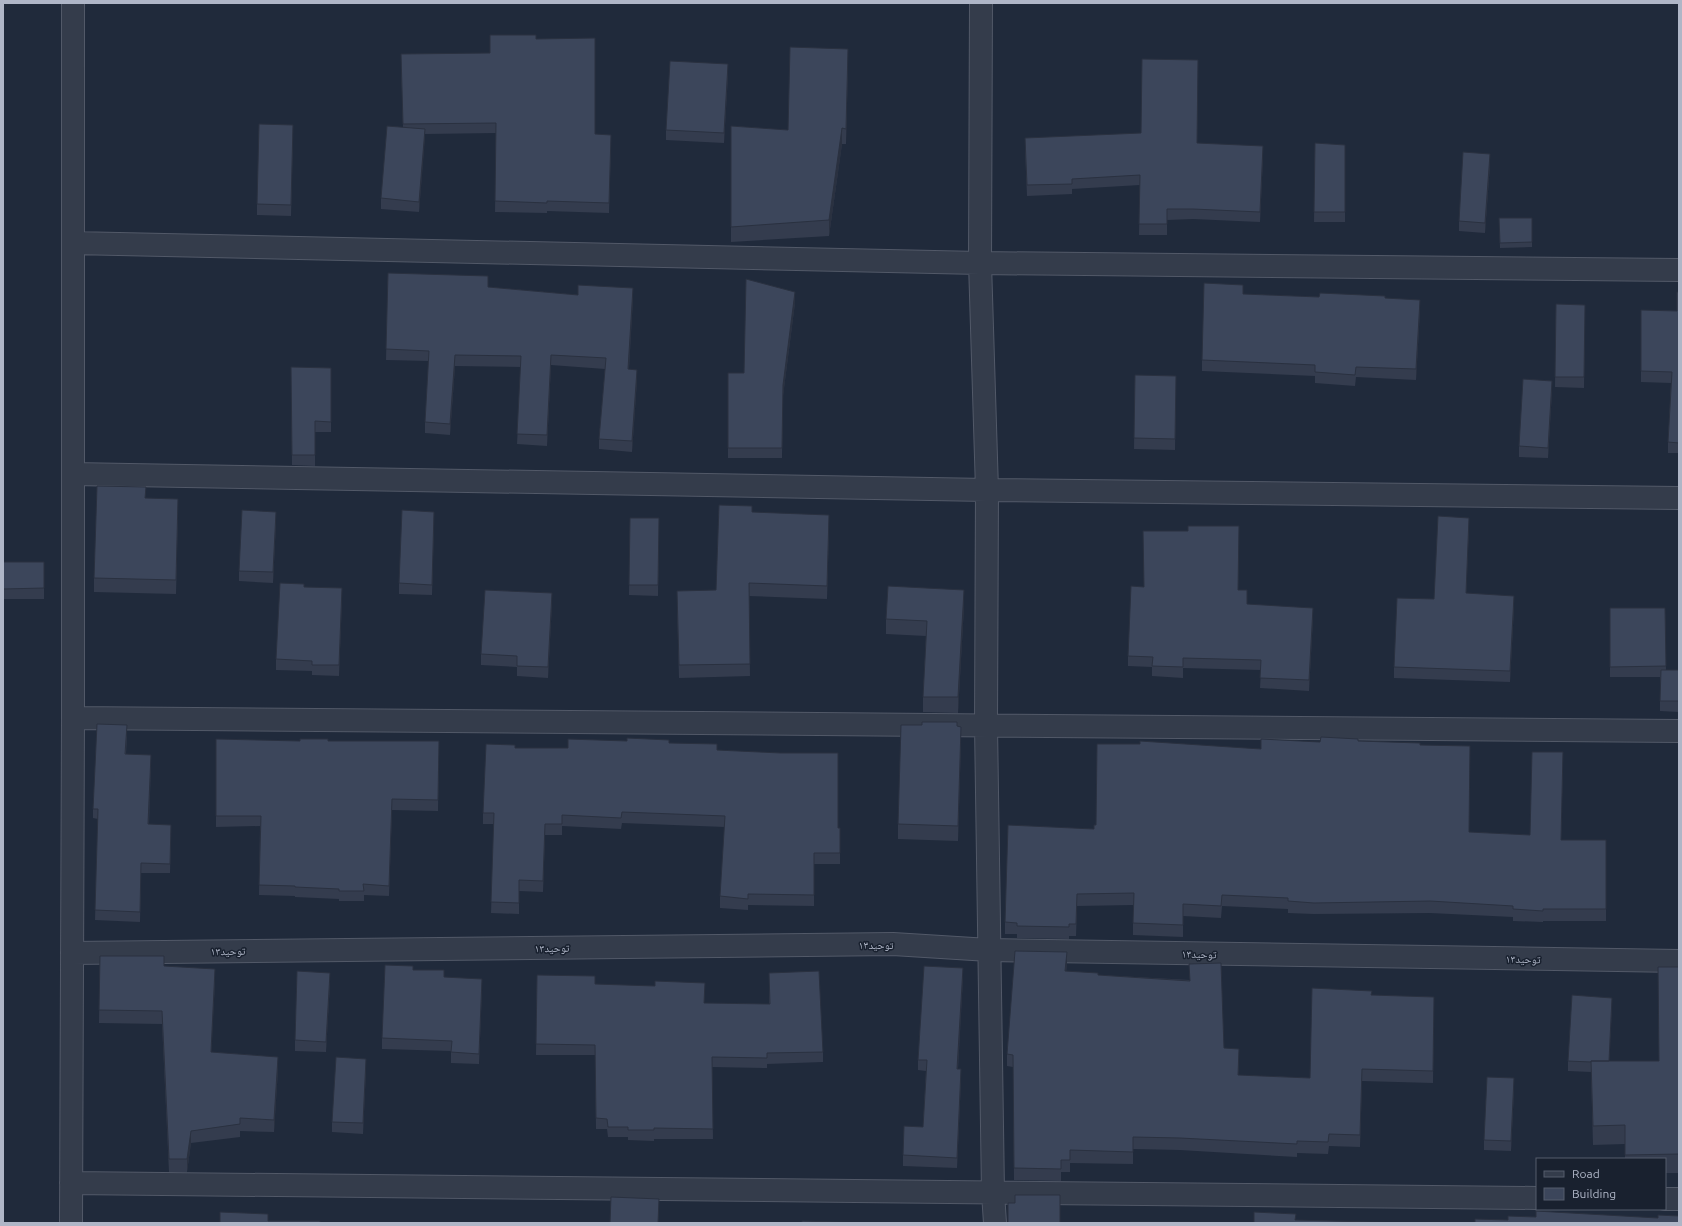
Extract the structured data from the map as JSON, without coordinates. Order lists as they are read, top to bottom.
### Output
{
  "streets": {
    "street": ["توحید۱۳"]
  },
  "legend": ["Road", "Building"]
}
